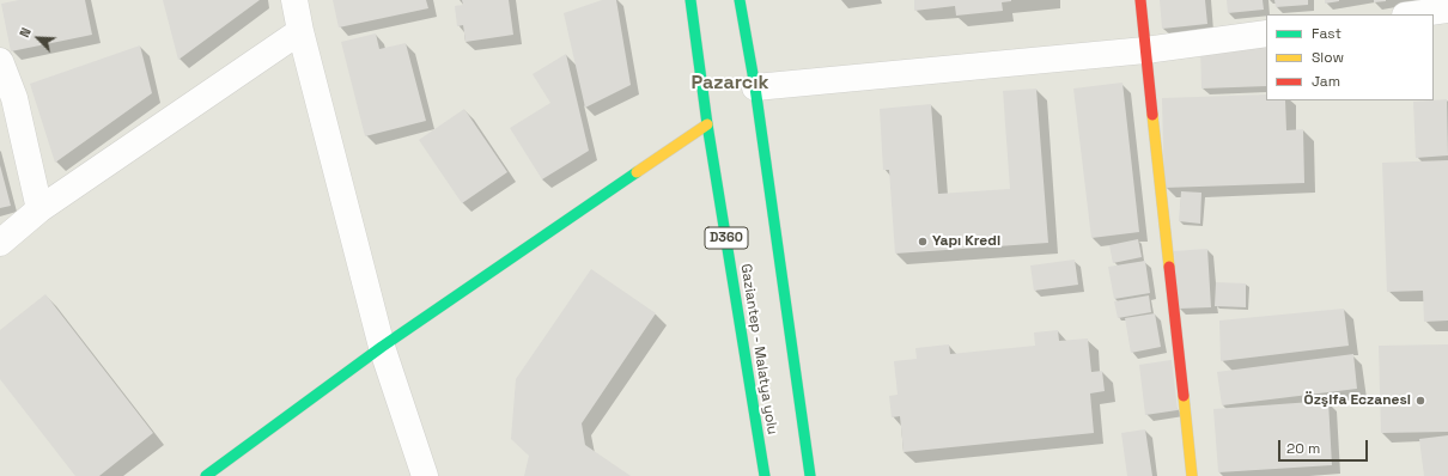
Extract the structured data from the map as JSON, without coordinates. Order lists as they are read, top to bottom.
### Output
{
  "streets": {
    "main road": ["D360", "Gaziantep - Malatya yolu"]
  },
  "districts": ["Pazarcık"],
  "places": ["Yapı Kredi", "Özşifa Eczanesi"],
  "legend": ["Fast", "Slow", "Jam"],
  "scale_bar": "20 m",
  "north": "top left"
}
